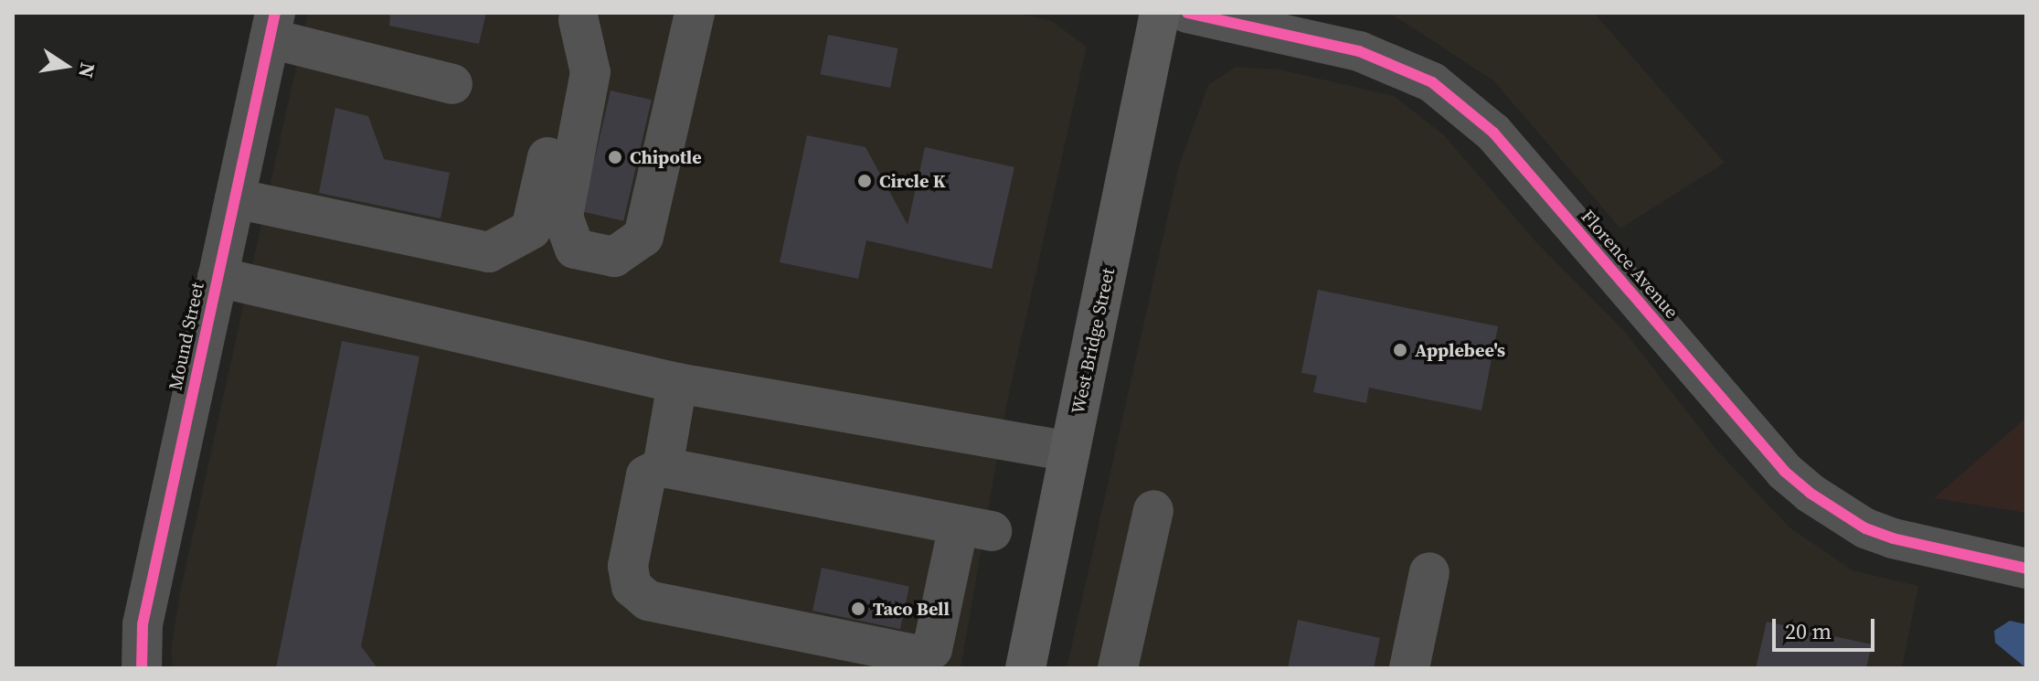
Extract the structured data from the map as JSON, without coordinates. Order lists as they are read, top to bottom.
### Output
{
  "streets": {
    "main road": ["West Bridge Street"],
    "street": ["Florence Avenue", "Mound Street"]
  },
  "places": [
    "Chipotle",
    "Circle K",
    "Applebee's",
    "Taco Bell"
  ],
  "scale_bar": "20 m",
  "north": "right"
}
